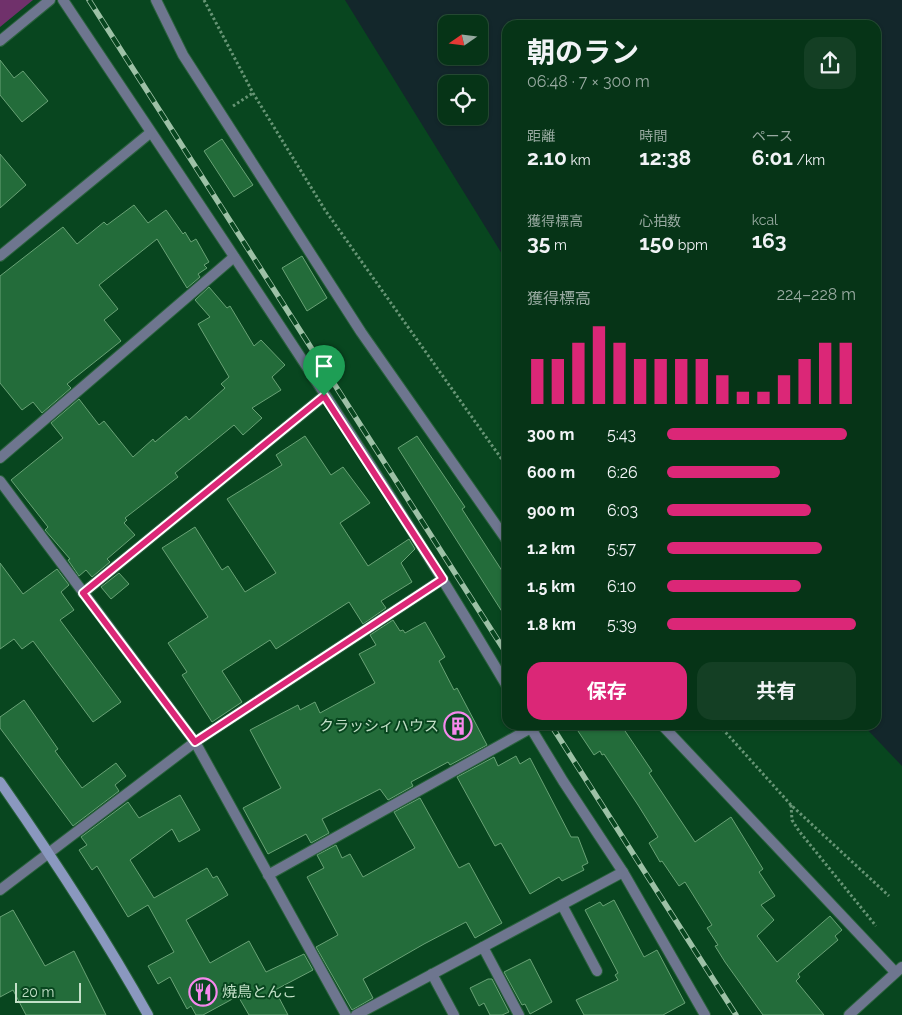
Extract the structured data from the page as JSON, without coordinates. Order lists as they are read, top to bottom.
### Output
{
  "places": {
    "building": ["クラッシィハウス"],
    "restaurant": ["焼鳥とんこ"]
  },
  "scale_bar": "20 m",
  "north": "left",
  "page": {
    "heading": ["朝のラン", "06:48 · 7 × 300 m"],
    "stats": [
      ["距離", "2.10 km"],
      ["時間", "12:38"],
      ["ペース", "6:01 /km"],
      ["獲得標高", "35 m"],
      ["心拍数", "150 bpm"],
      ["kcal", "163"]
    ],
    "chart": ["獲得標高", "224–228 m"],
    "list": [
      {
        "name": "300 m",
        "note": "5:43"
      },
      {
        "name": "600 m",
        "note": "6:26"
      },
      {
        "name": "900 m",
        "note": "6:03"
      },
      {
        "name": "1.2 km",
        "note": "5:57"
      },
      {
        "name": "1.5 km",
        "note": "6:10"
      },
      {
        "name": "1.8 km",
        "note": "5:39"
      }
    ],
    "buttons": ["保存", "共有"],
    "scale": "20 m"
  }
}
